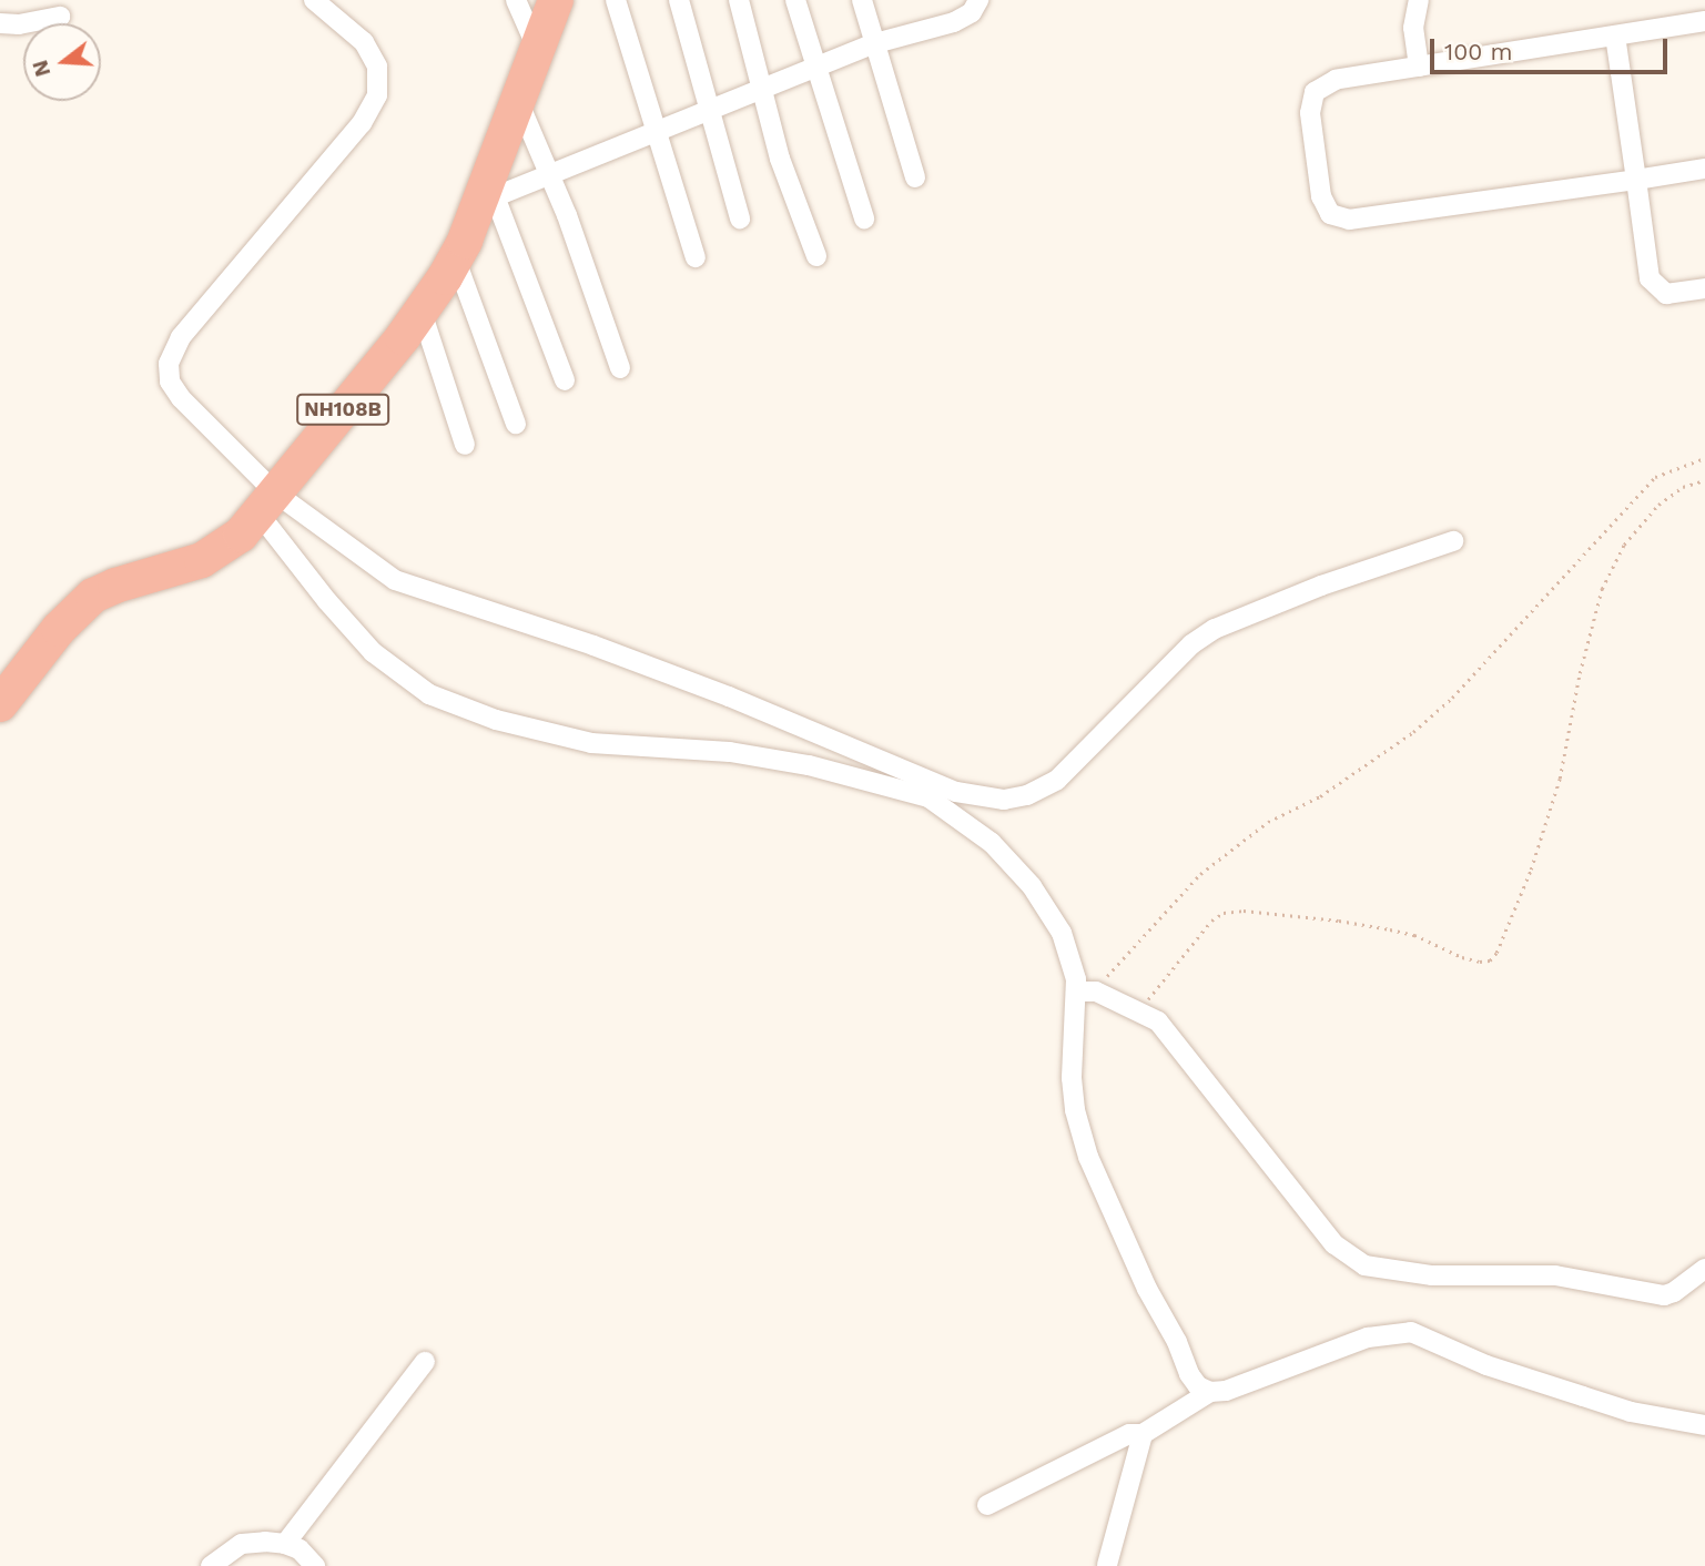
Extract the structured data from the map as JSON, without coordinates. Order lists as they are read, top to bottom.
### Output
{
  "streets": {
    "highway": ["NH108B"]
  },
  "scale_bar": "100 m",
  "north": "left"
}
